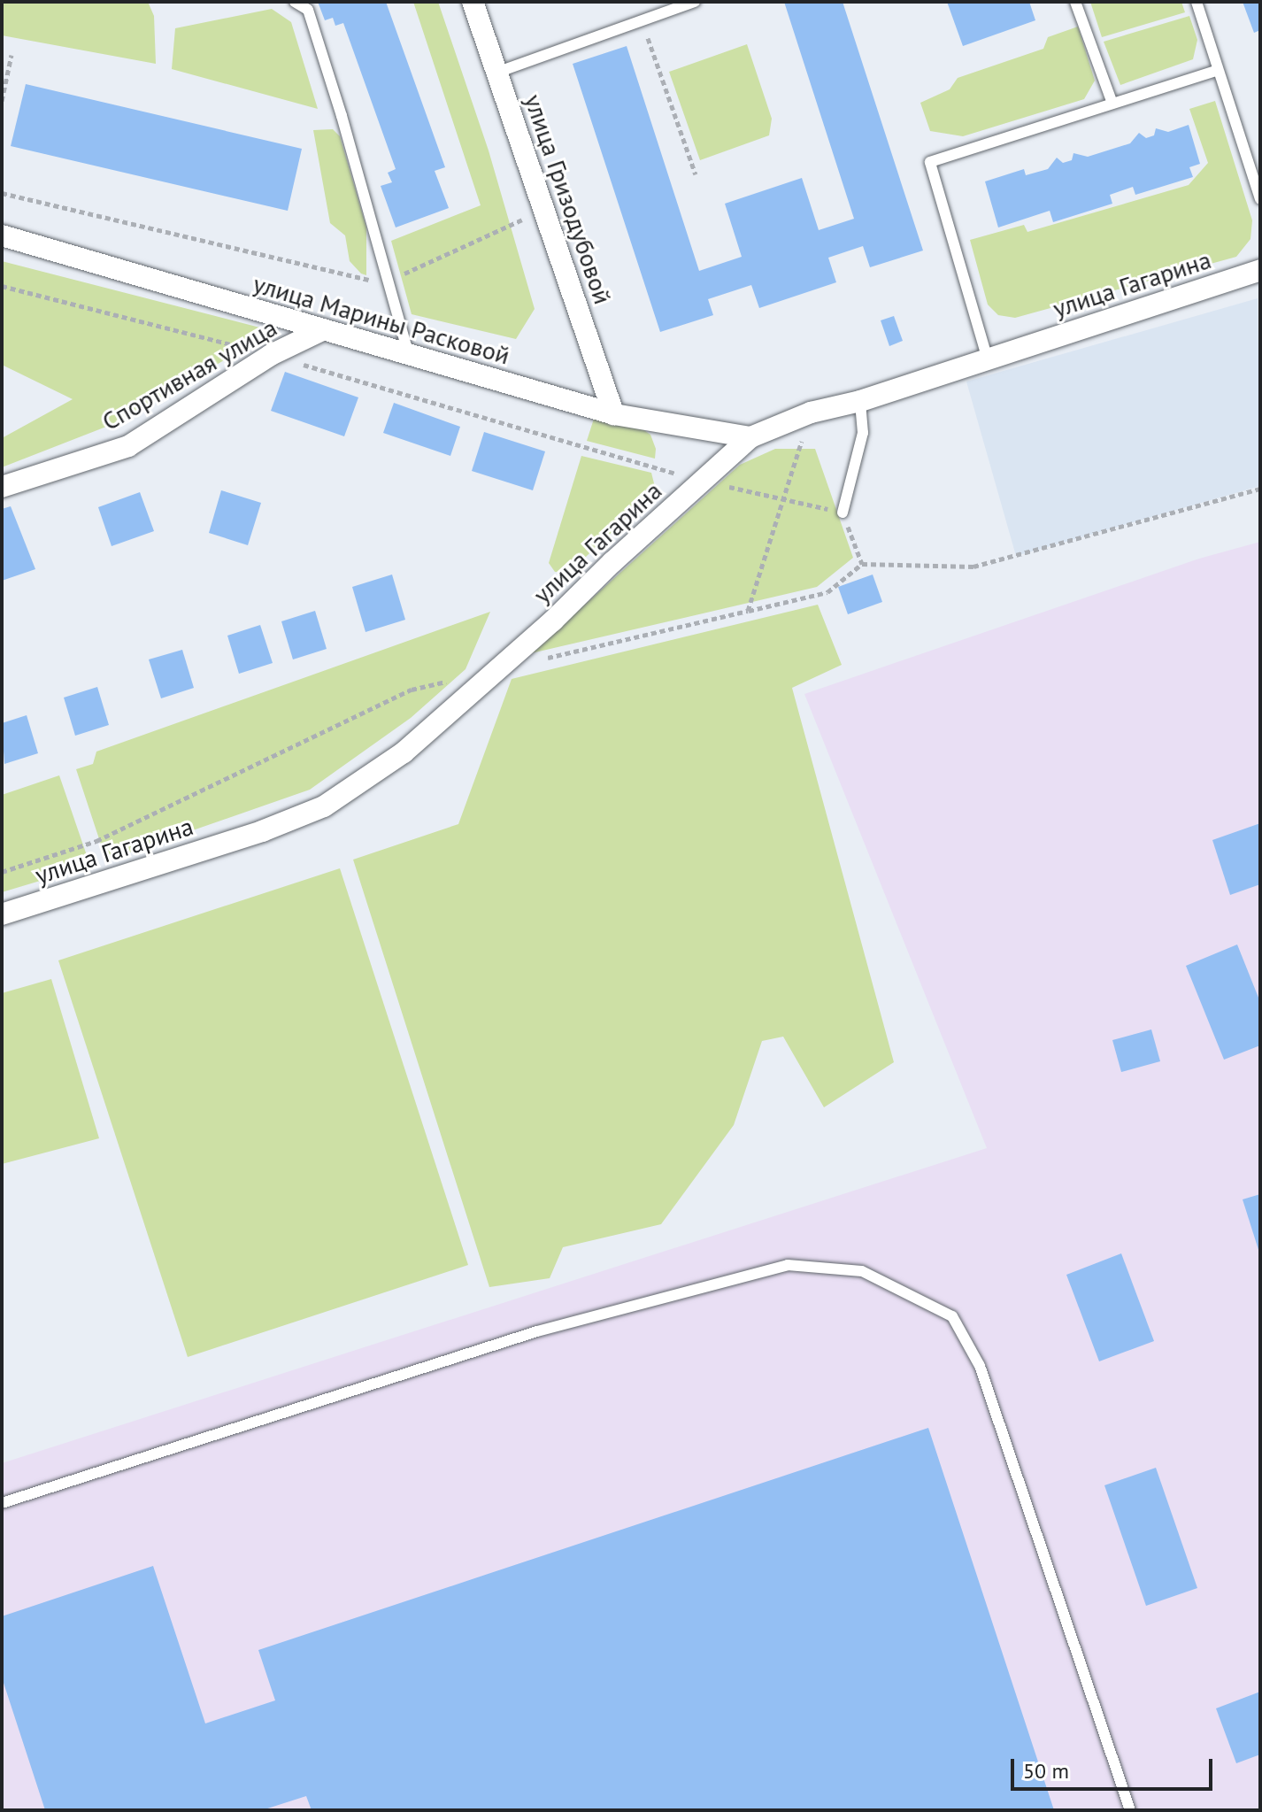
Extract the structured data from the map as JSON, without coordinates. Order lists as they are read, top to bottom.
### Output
{
  "streets": {
    "street": [
      "улица Гризодубовой",
      "улица Гагарина",
      "улица Марины Расковой",
      "Спортивная улица"
    ]
  },
  "crossings": [
    ["улица Гризодубовой", "улица Марины Расковой"],
    ["улица Гагарина", "улица Марины Расковой"],
    ["улица Марины Расковой", "Спортивная улица"]
  ],
  "scale_bar": "50 m"
}
